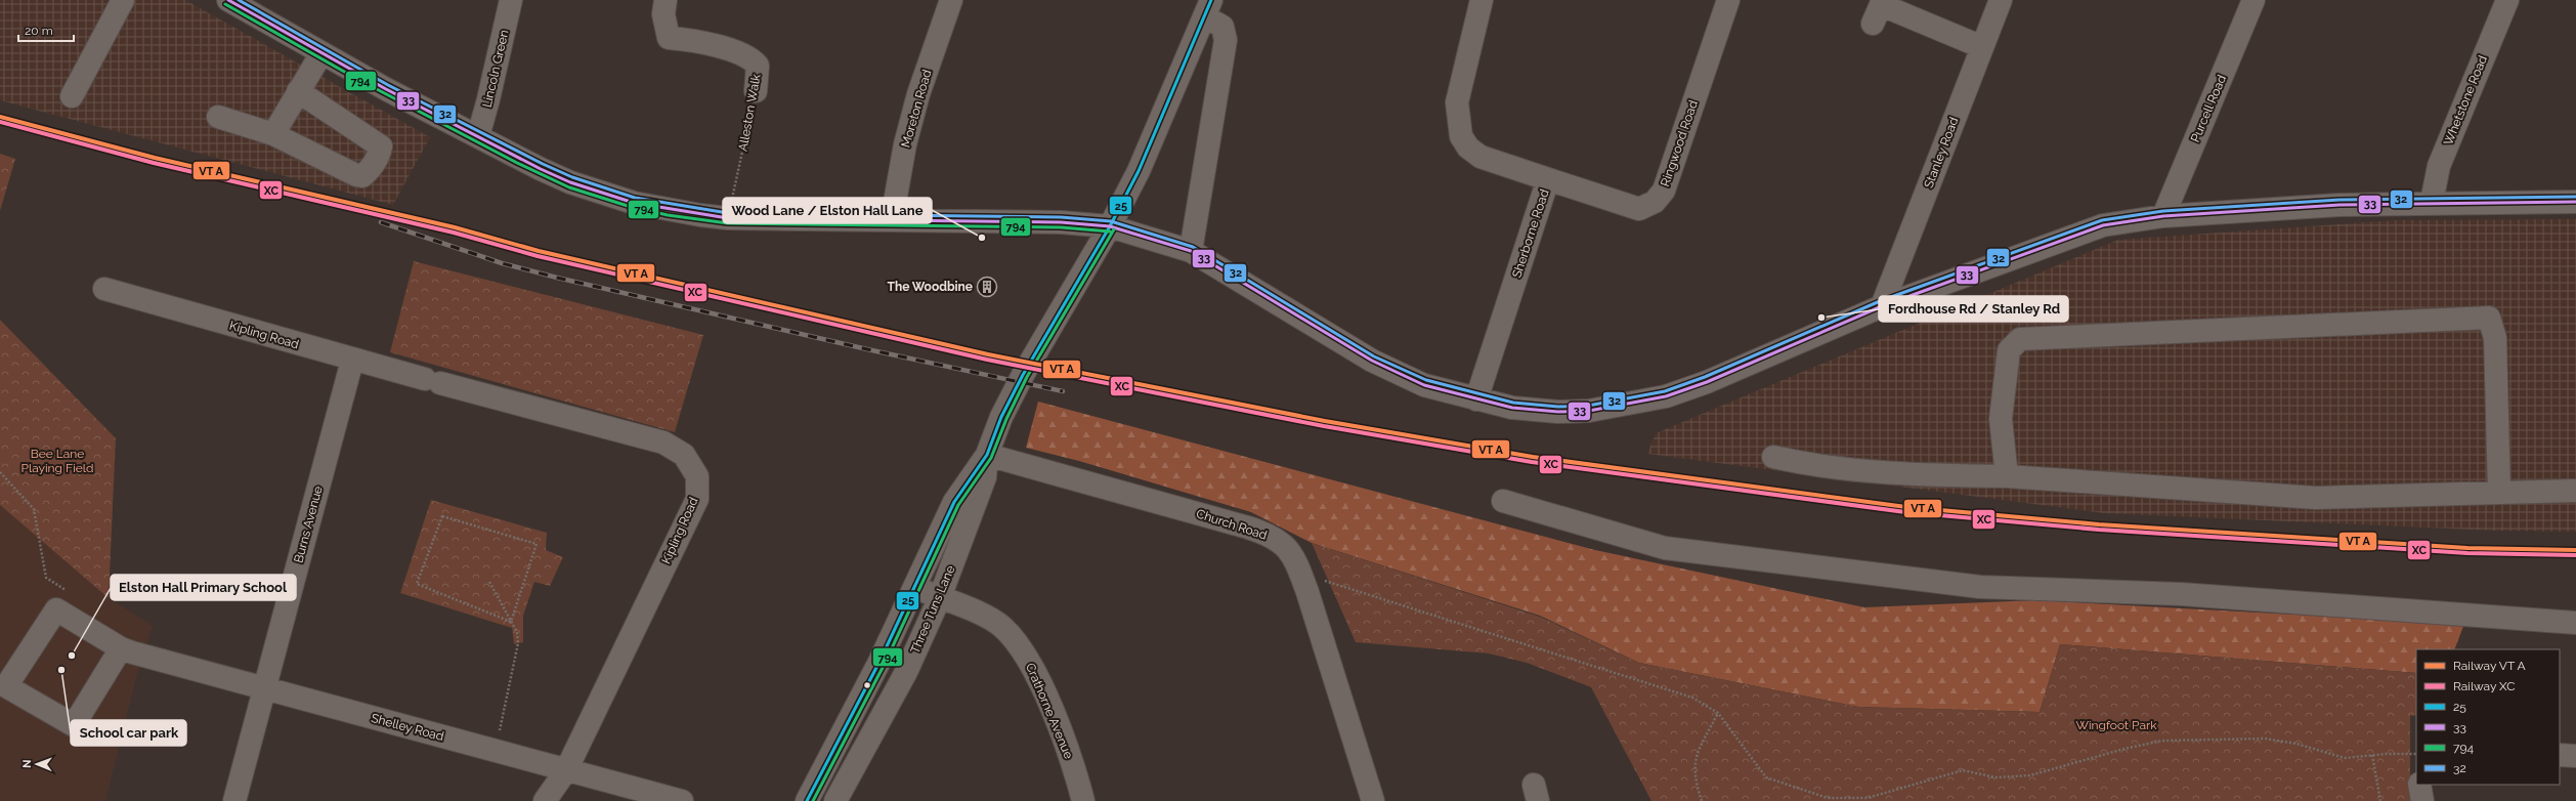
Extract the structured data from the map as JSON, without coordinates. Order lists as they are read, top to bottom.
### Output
{
  "streets": {
    "street": [
      "Lincoln Green",
      "Whetstone Road",
      "Moreton Road",
      "Purcell Road",
      "Alleston Walk",
      "Ringwood Road",
      "Stanley Road",
      "Sherborne Road",
      "Kipling Road",
      "Burns Avenue",
      "Church Road",
      "Three Tuns Lane",
      "Crathorne Avenue",
      "Shelley Road"
    ]
  },
  "crossings": [
    ["Ringwood Road", "Sherborne Road"],
    ["Kipling Road", "Burns Avenue"],
    ["Kipling Road", "Shelley Road"],
    ["Burns Avenue", "Shelley Road"],
    ["Church Road", "Three Tuns Lane"],
    ["Three Tuns Lane", "Crathorne Avenue"]
  ],
  "parks": ["Bee Lane Playing Field", "Wingfoot Park"],
  "places": {
    "other": [
      "Wood Lane / Elston Hall Lane",
      "Fordhouse Rd / Stanley Rd",
      "Elston Hall Primary School",
      "School car park"
    ],
    "building": ["The Woodbine"]
  },
  "lines": [
    "transit line 25",
    "transit line 33",
    "transit line 32",
    "transit line 794",
    "rail line XC"
  ],
  "legend": [
    "Railway VT A",
    "Railway XC",
    "25",
    "33",
    "794",
    "32"
  ],
  "scale_bar": "20 m",
  "north": "left"
}
